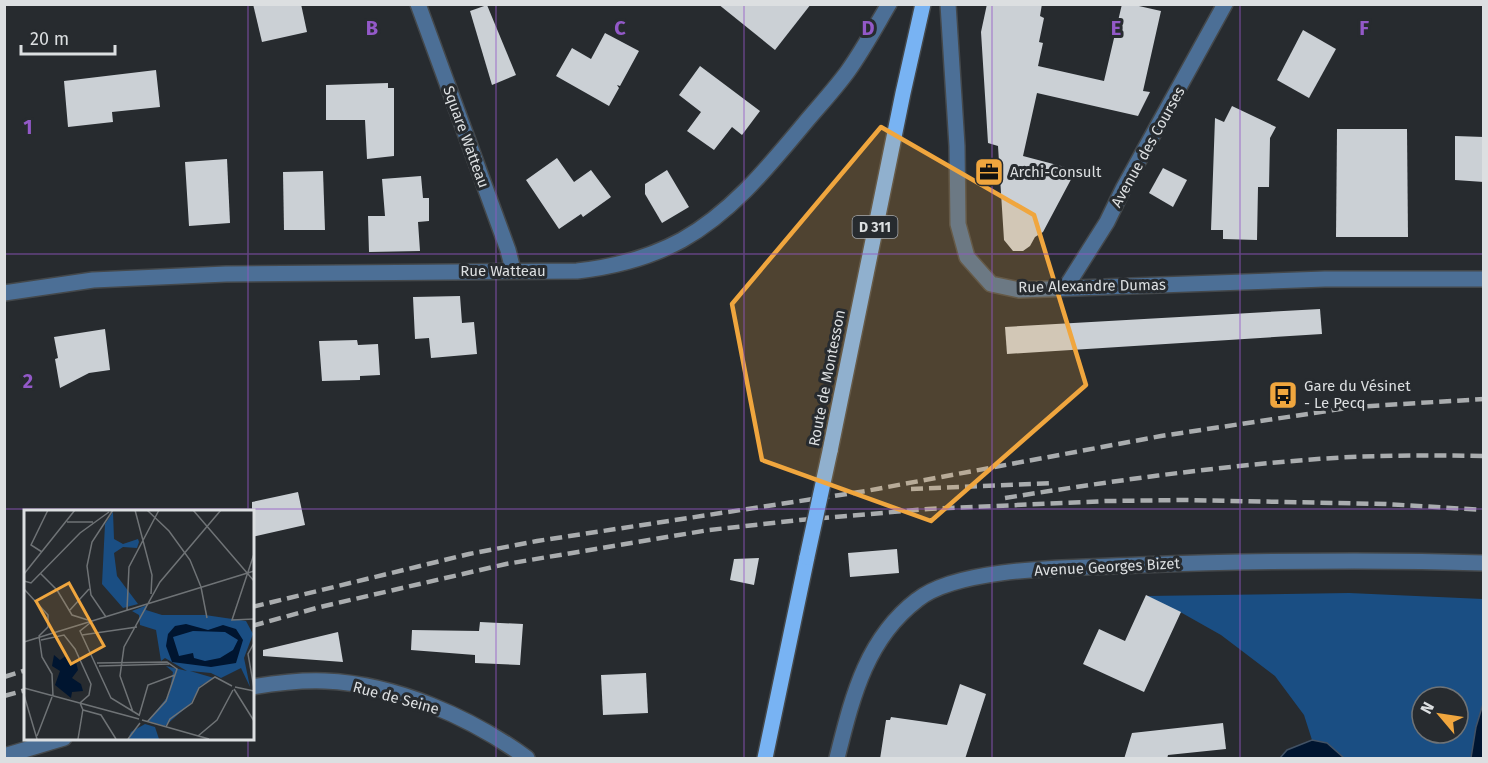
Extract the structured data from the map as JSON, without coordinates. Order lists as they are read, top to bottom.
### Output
{
  "streets": {
    "main road": ["D 311", "Route de Montesson"],
    "street": [
      "Square Watteau",
      "Avenue des Courses",
      "Rue Watteau",
      "Rue Alexandre Dumas",
      "Avenue Georges Bizet",
      "Rue de Seine"
    ]
  },
  "crossings": [
    ["Square Watteau", "Rue Watteau"],
    ["Avenue des Courses", "Rue Alexandre Dumas"]
  ],
  "places": {
    "office": ["Archi-Consult"],
    "bus stop": ["Gare du Vésinet - Le Pecq"]
  },
  "scale_bar": "20 m",
  "north": "top left",
  "grid": {
    "columns": [
      "B",
      "C",
      "D",
      "E",
      "F"
    ],
    "rows": ["1", "2"]
  }
}
